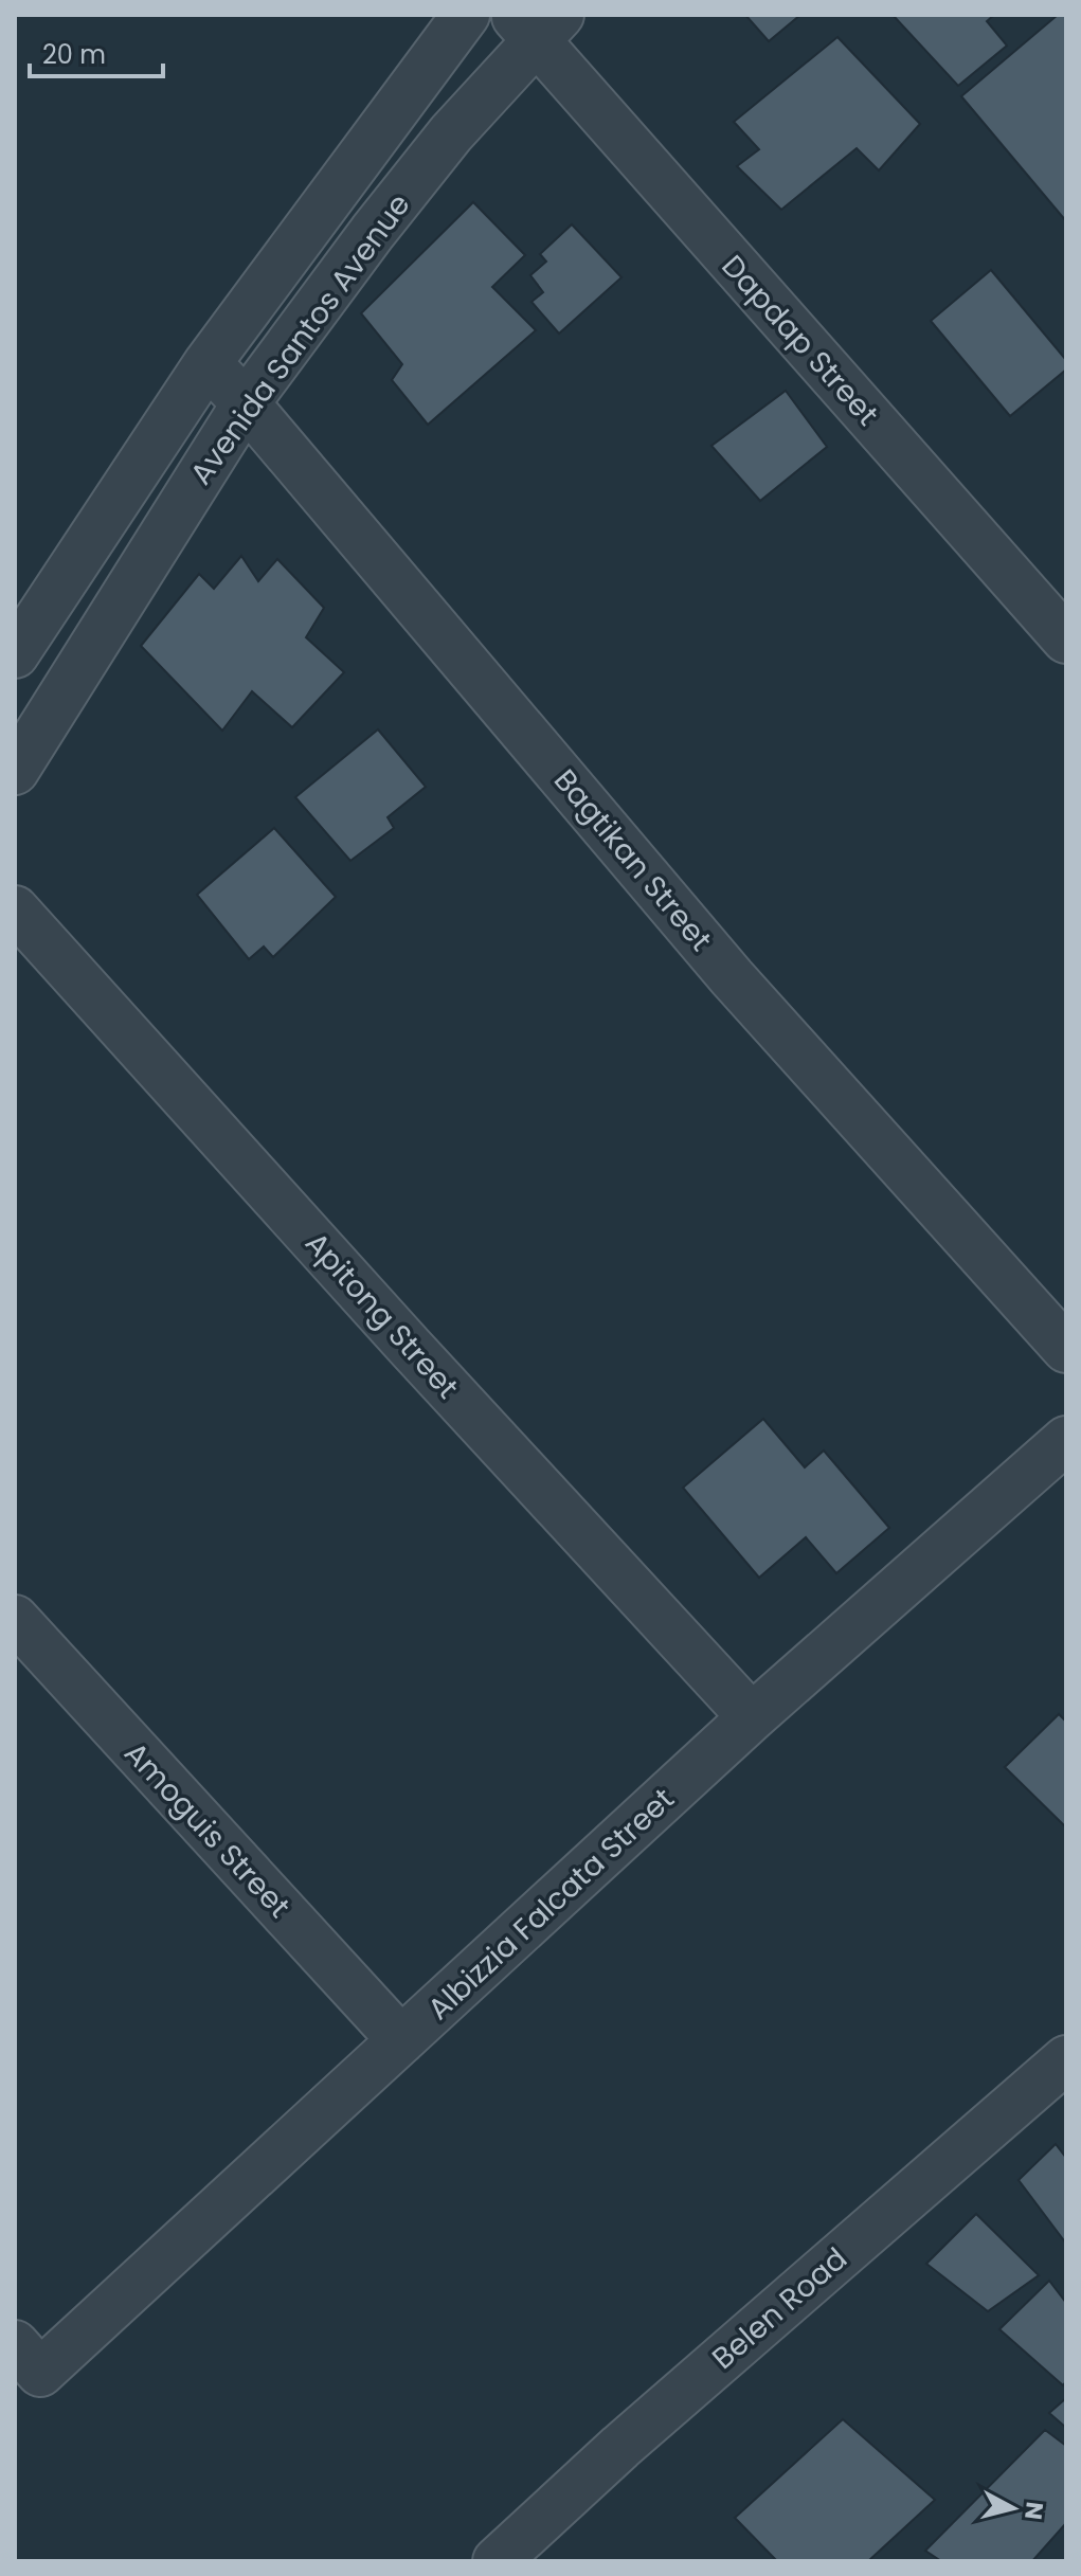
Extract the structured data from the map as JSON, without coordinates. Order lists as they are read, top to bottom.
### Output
{
  "streets": {
    "street": [
      "Avenida Santos Avenue",
      "Dapdap Street",
      "Bagtikan Street",
      "Apitong Street",
      "Amoguis Street",
      "Albizzia Falcata Street",
      "Belen Road"
    ]
  },
  "crossings": [
    ["Avenida Santos Avenue", "Dapdap Street"],
    ["Avenida Santos Avenue", "Bagtikan Street"],
    ["Apitong Street", "Albizzia Falcata Street"],
    ["Amoguis Street", "Albizzia Falcata Street"]
  ],
  "scale_bar": "20 m",
  "north": "right"
}
